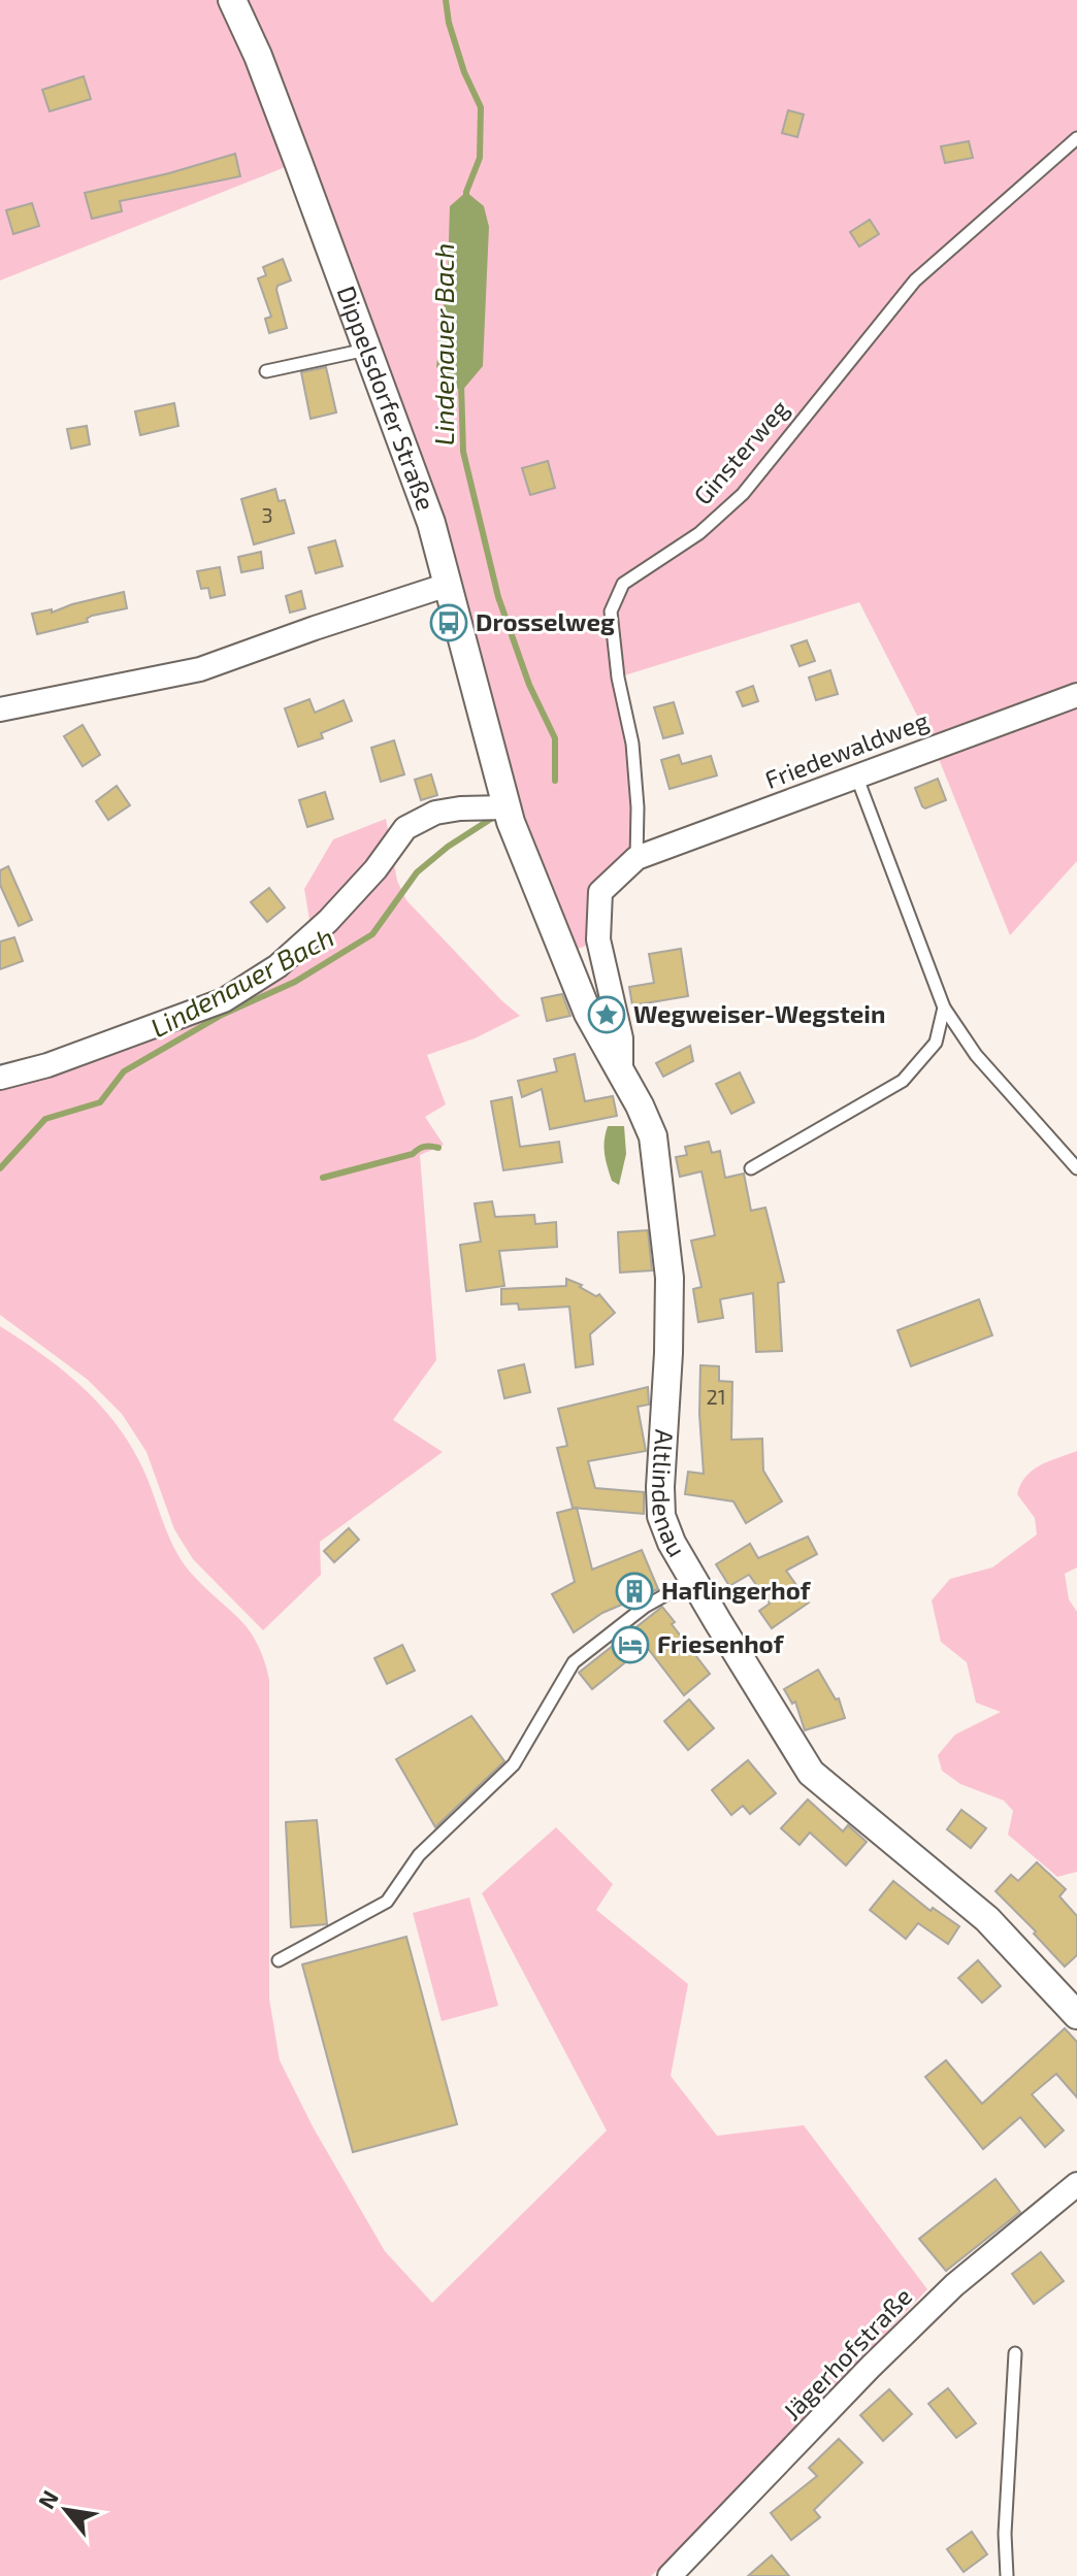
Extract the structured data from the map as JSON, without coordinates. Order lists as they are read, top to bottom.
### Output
{
  "streets": {
    "street": [
      "Dippelsdorfer Straße",
      "Friedewaldweg",
      "Altlindenau",
      "Jägerhofstraße"
    ],
    "lane": ["Ginsterweg"]
  },
  "crossings": [
    ["Dippelsdorfer Straße", "Altlindenau"],
    ["Ginsterweg", "Friedewaldweg"],
    ["Ginsterweg", "Altlindenau"],
    ["Friedewaldweg", "Altlindenau"]
  ],
  "water": ["Lindenauer Bach"],
  "places": {
    "bus stop": ["Drosselweg"],
    "place": ["Wegweiser-Wegstein"],
    "building": ["Haflingerhof"],
    "hotel": ["Friesenhof"]
  },
  "house_numbers": ["3", "21"],
  "north": "top left"
}
